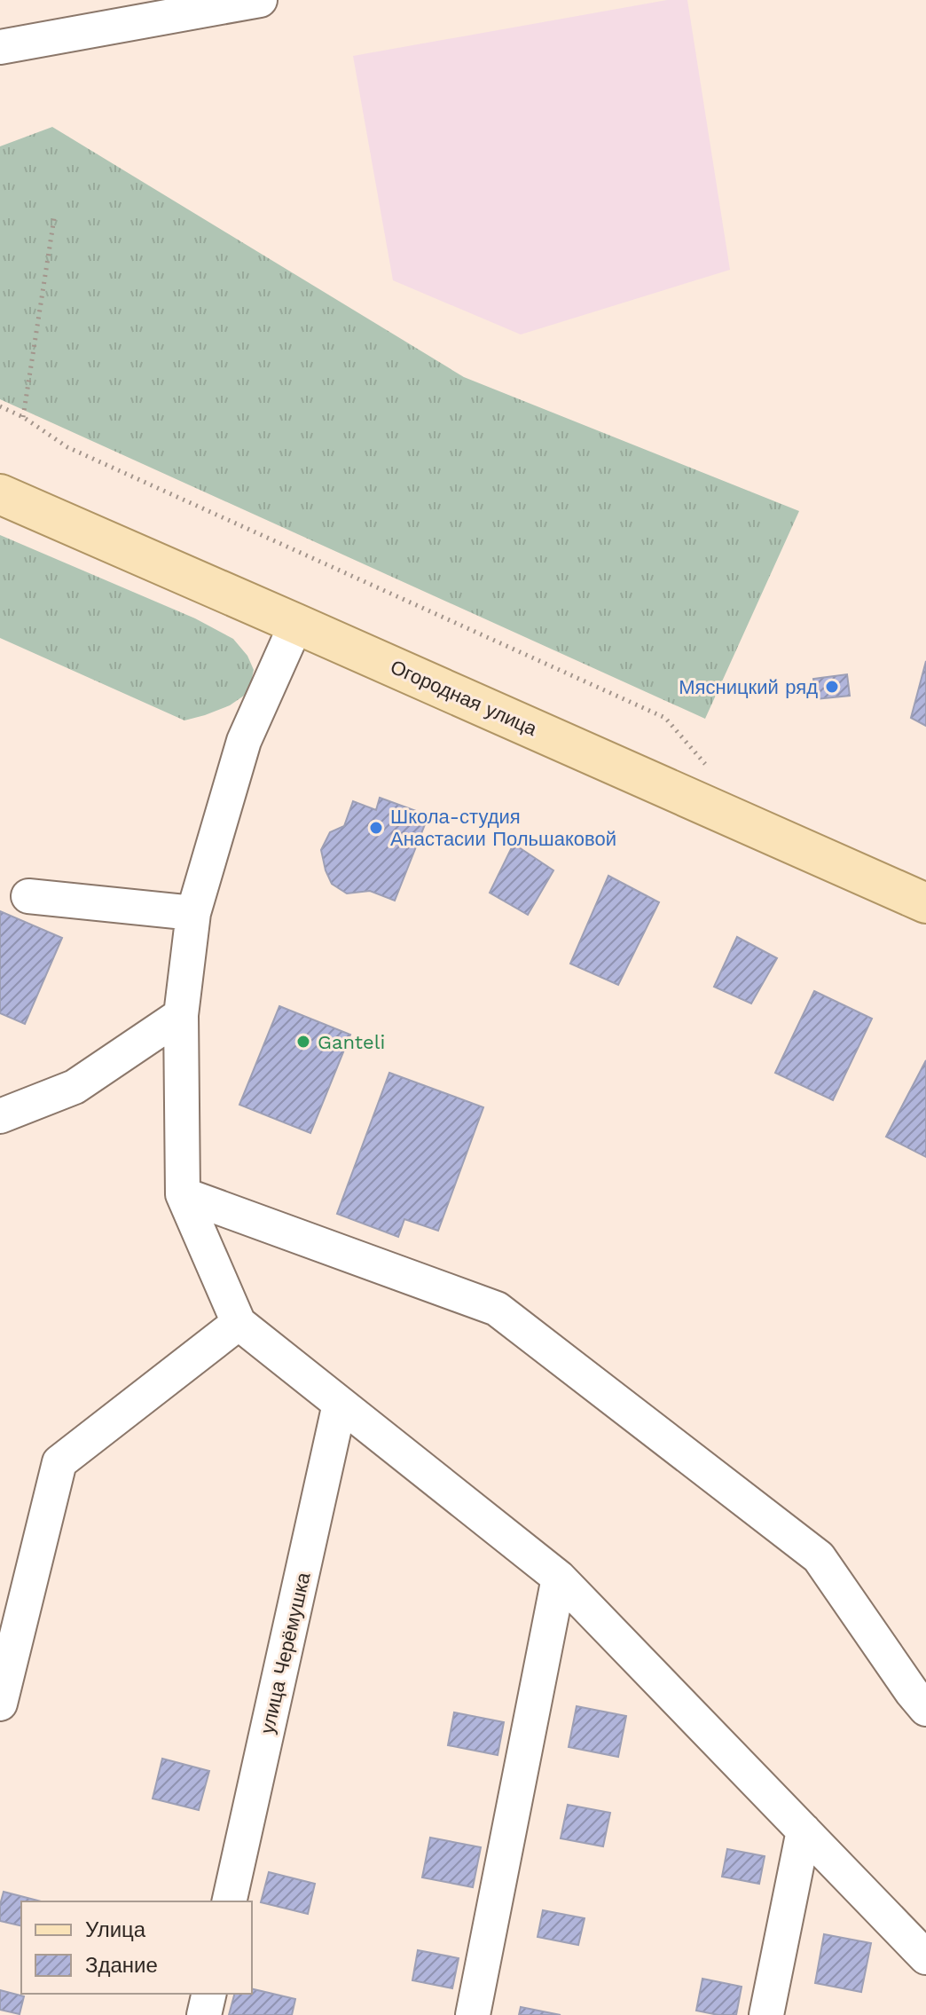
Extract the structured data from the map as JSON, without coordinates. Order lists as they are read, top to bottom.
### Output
{
  "streets": {
    "main road": ["Огородная улица"],
    "street": ["улица Черёмушка"]
  },
  "places": ["Мясницкий ряд", "Школа-студия Анастасии Польшаковой", "Ganteli"],
  "legend": ["Улица", "Здание"]
}
